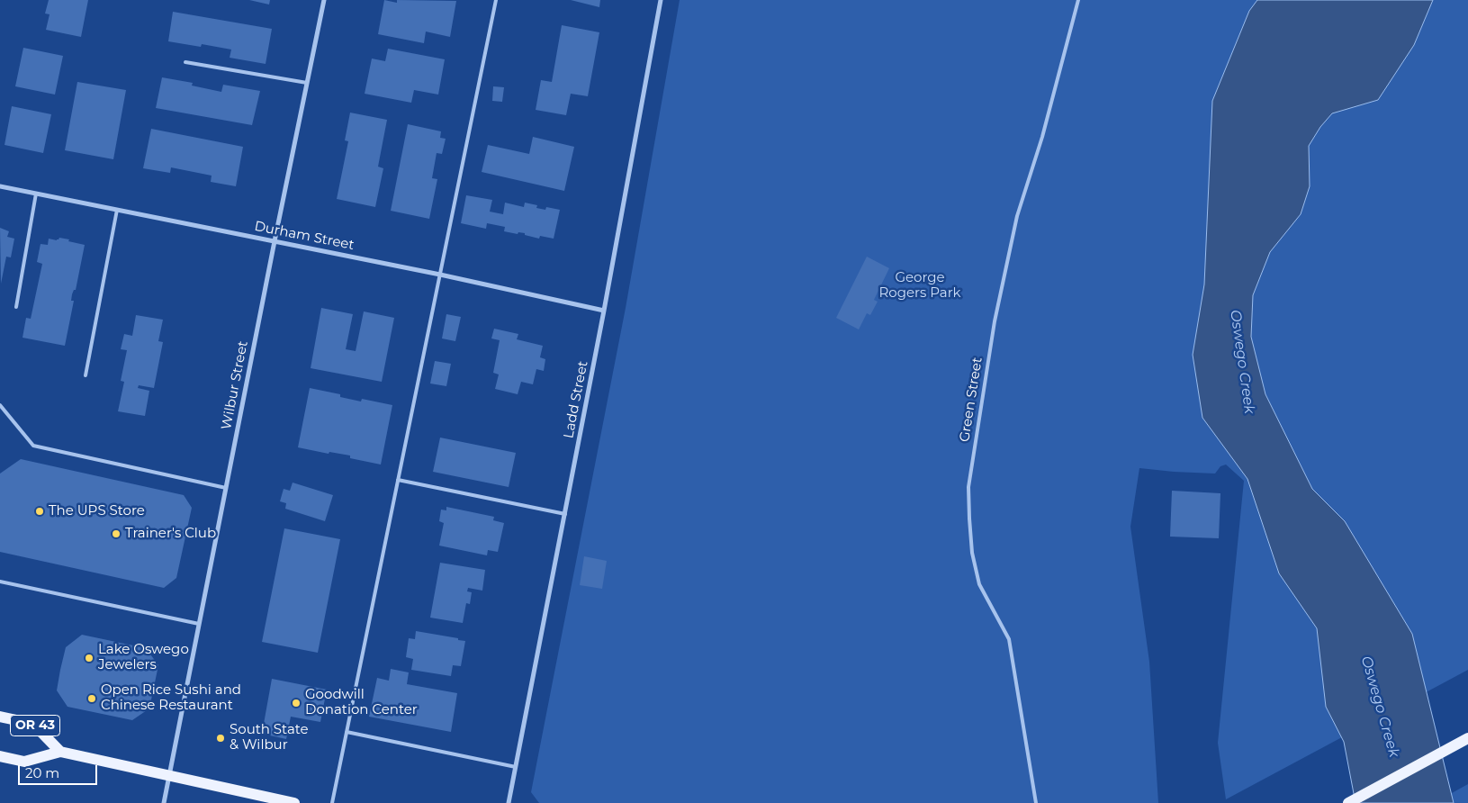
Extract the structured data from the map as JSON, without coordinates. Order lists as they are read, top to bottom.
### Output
{
  "streets": {
    "main road": ["OR 43"],
    "street": ["Durham Street", "Wilbur Street", "Ladd Street"],
    "lane": ["Green Street"]
  },
  "crossings": [
    ["Durham Street", "Wilbur Street"],
    ["Durham Street", "Ladd Street"],
    ["Wilbur Street", "OR 43"]
  ],
  "water": ["Oswego Creek"],
  "parks": ["George Rogers Park"],
  "places": [
    "The UPS Store",
    "Trainer's Club",
    "Lake Oswego Jewelers",
    "Open Rice Sushi and Chinese Restaurant",
    "Goodwill Donation Center",
    "South State & Wilbur"
  ],
  "scale_bar": "20 m"
}
